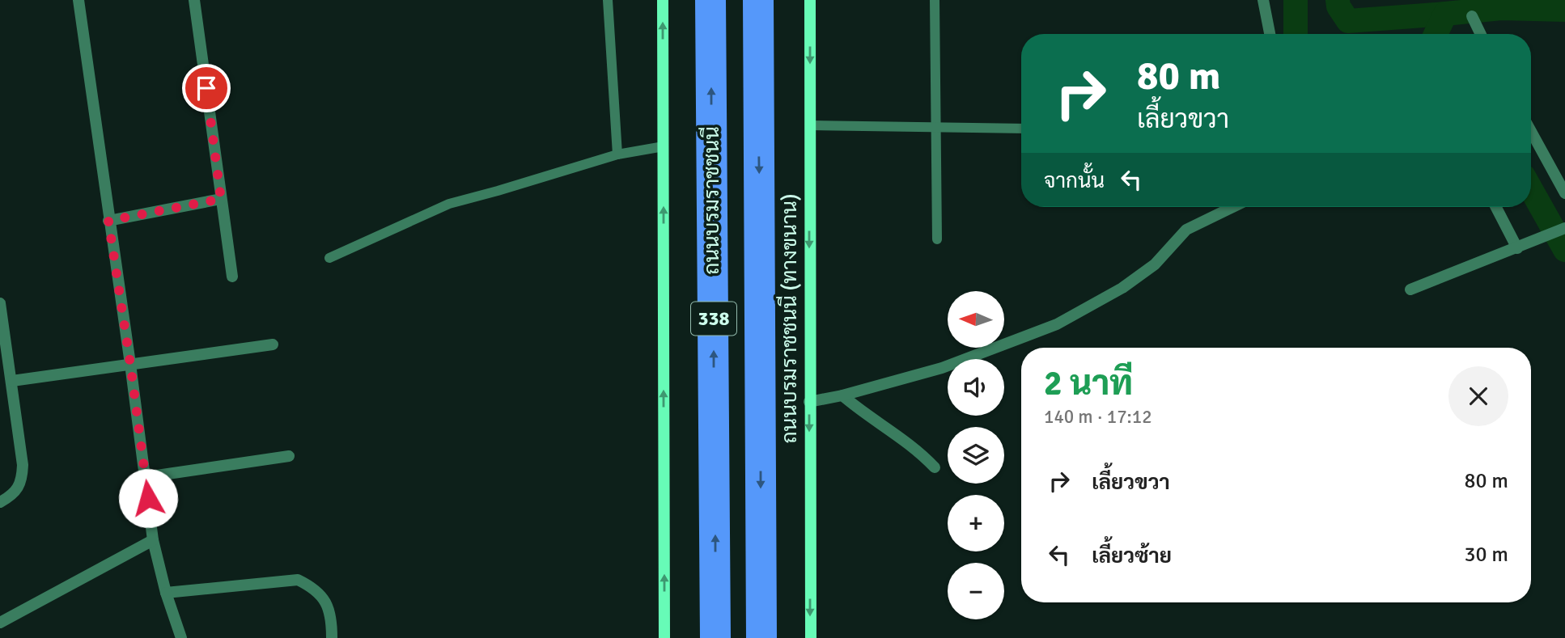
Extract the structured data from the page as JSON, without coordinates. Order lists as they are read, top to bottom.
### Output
{
  "streets": {
    "highway": ["ถนนบรมราชชนนี", "338"],
    "main road": ["ถนนบรมราชชนนี (ทางขนาน)"]
  },
  "one_way": ["ถนนบรมราชชนนี (ทางขนาน)"],
  "north": "left",
  "page": {
    "turn": ["80 m", "เลี้ยวขวา"],
    "then": "จากนั้น",
    "map_buttons": ["+", "−"],
    "heading": ["2 นาที", "140 m · 17:12"],
    "list": [
      {
        "name": "เลี้ยวขวา",
        "value": "80 m"
      },
      {
        "name": "เลี้ยวซ้าย",
        "value": "30 m"
      }
    ]
  }
}
